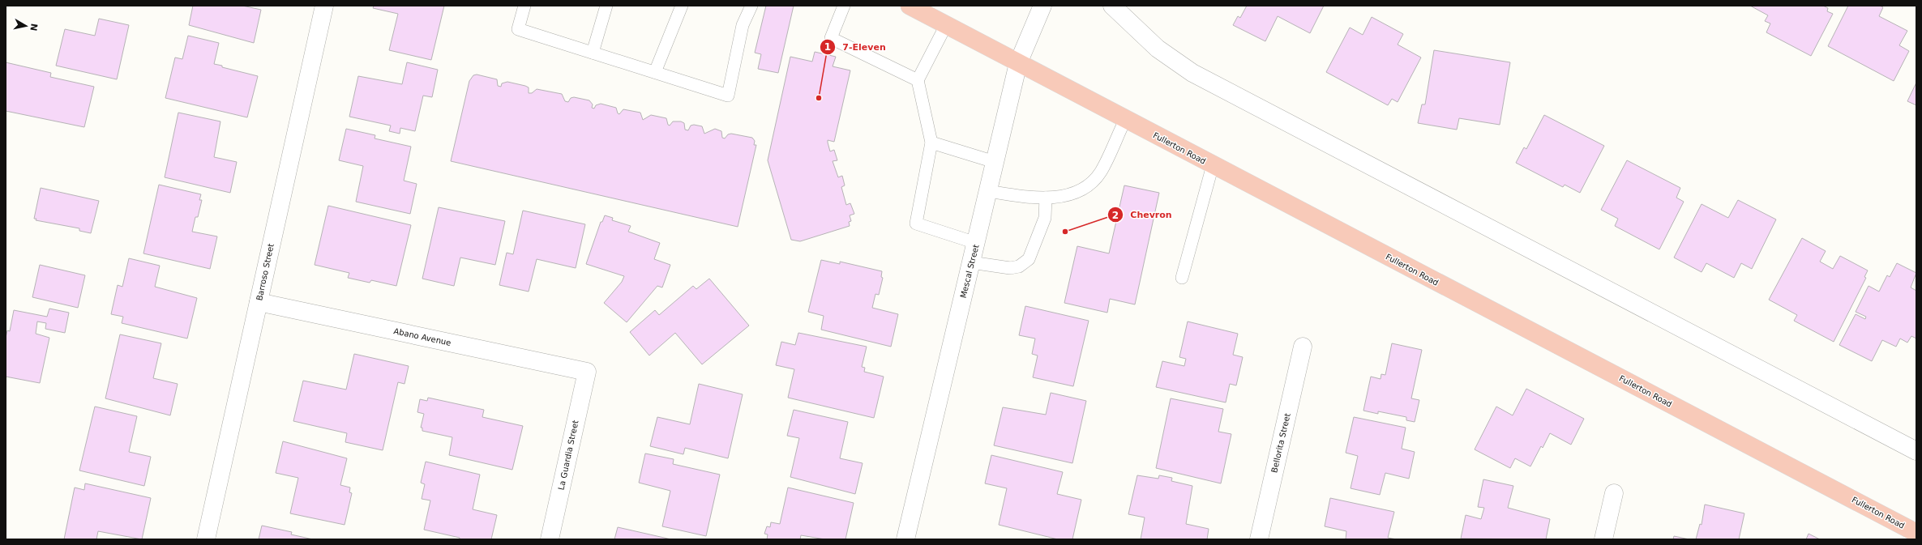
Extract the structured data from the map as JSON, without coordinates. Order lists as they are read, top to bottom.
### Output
{
  "streets": {
    "main road": ["Fullerton Road"],
    "street": [
      "Mescal Street",
      "Barroso Street",
      "Abano Avenue",
      "Bellorita Street",
      "La Guardia Street"
    ]
  },
  "crossings": [
    ["Fullerton Road", "Mescal Street"],
    ["Barroso Street", "Abano Avenue"],
    ["Abano Avenue", "La Guardia Street"]
  ],
  "places": ["7-Eleven", "Chevron"],
  "north": "right"
}
